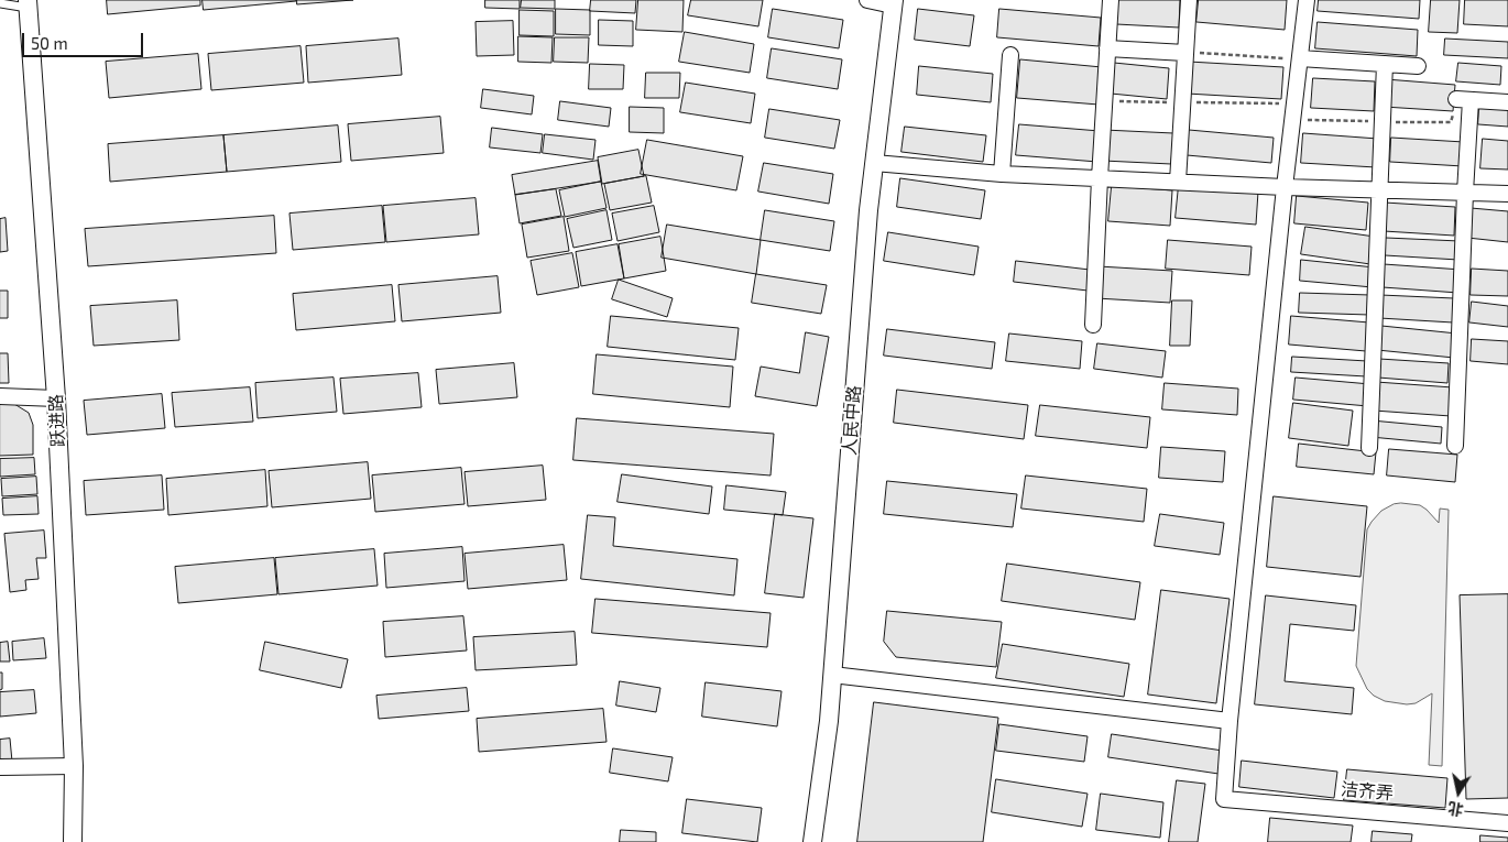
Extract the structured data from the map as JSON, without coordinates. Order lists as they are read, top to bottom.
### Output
{
  "streets": {
    "street": ["跃进路", "人民中路", "洁齐弄"]
  },
  "scale_bar": "50 m",
  "north": "bottom"
}
